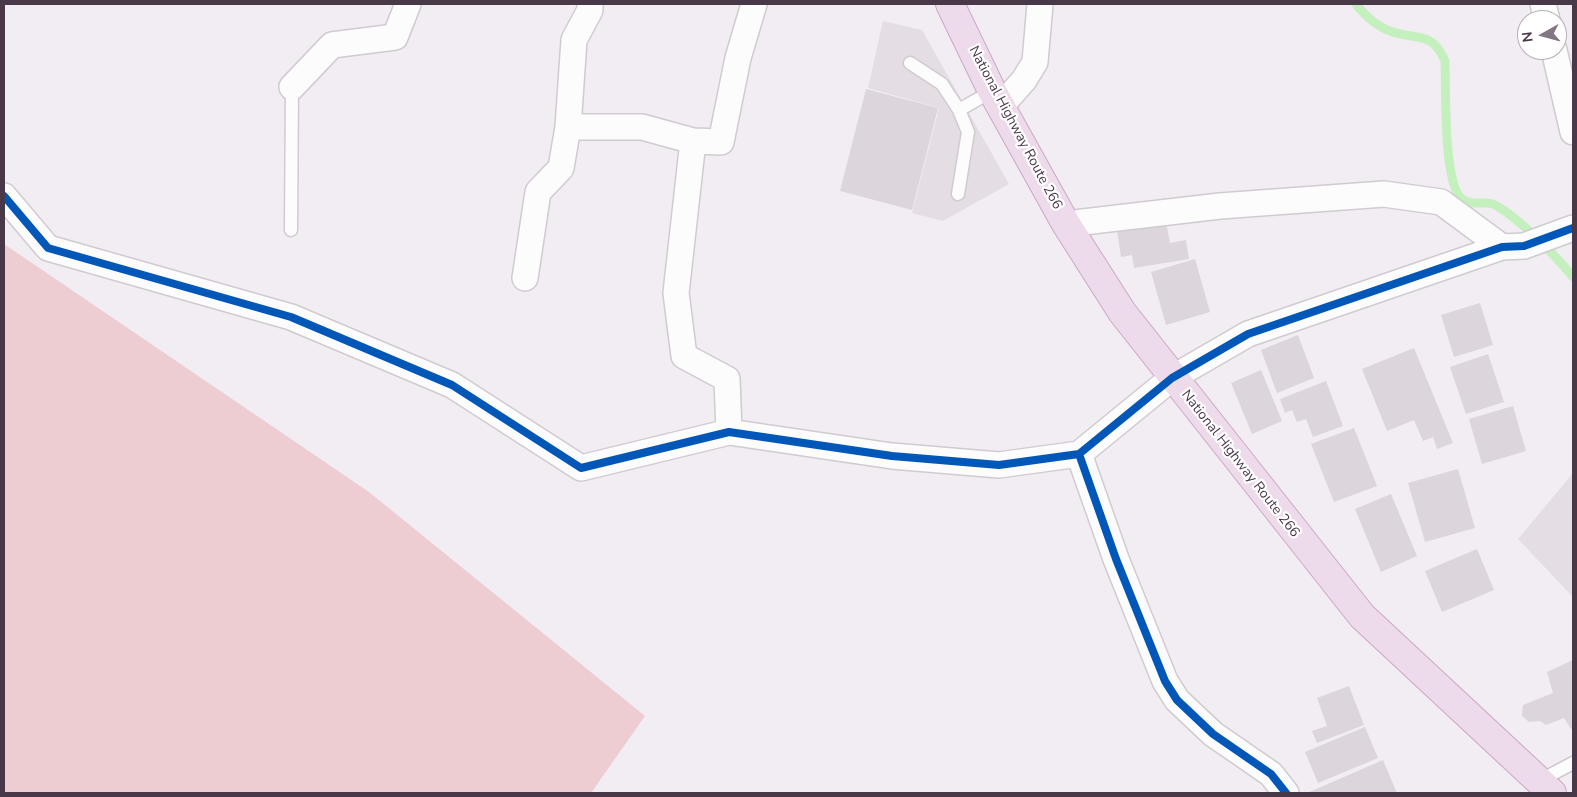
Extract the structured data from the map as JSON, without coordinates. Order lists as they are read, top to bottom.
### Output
{
  "streets": {
    "highway": ["National Highway Route 266"]
  },
  "north": "left"
}
